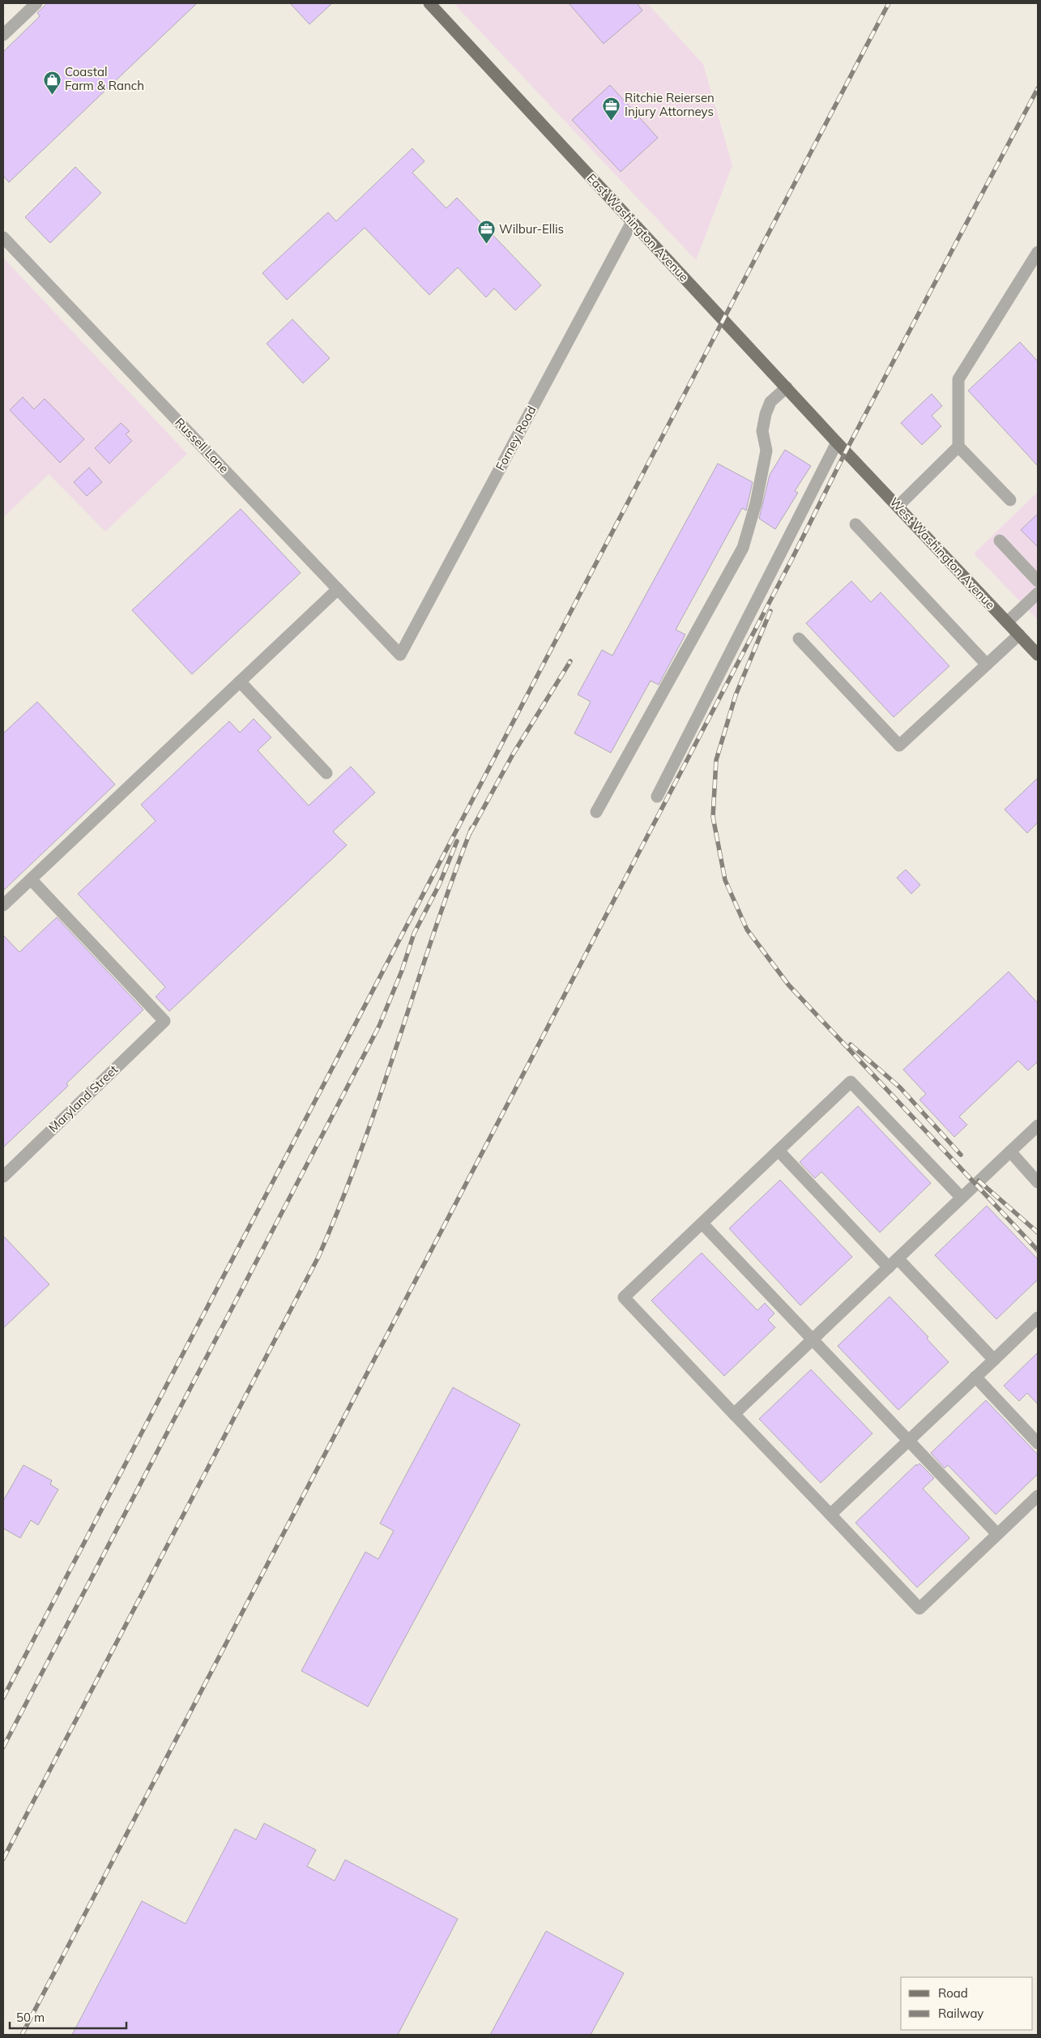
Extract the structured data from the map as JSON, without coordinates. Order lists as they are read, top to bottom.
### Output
{
  "streets": {
    "main road": ["East Washington Avenue", "West Washington Avenue"],
    "street": ["Forney Road", "Russell Lane", "Maryland Street"]
  },
  "crossings": [
    ["East Washington Avenue", "Forney Road"],
    ["East Washington Avenue", "West Washington Avenue"],
    ["Forney Road", "Russell Lane"]
  ],
  "places": {
    "shop": ["Coastal Farm & Ranch"],
    "office": ["Ritchie Reiersen Injury Attorneys", "Wilbur-Ellis"]
  },
  "legend": ["Road", "Railway"],
  "scale_bar": "50 m"
}
